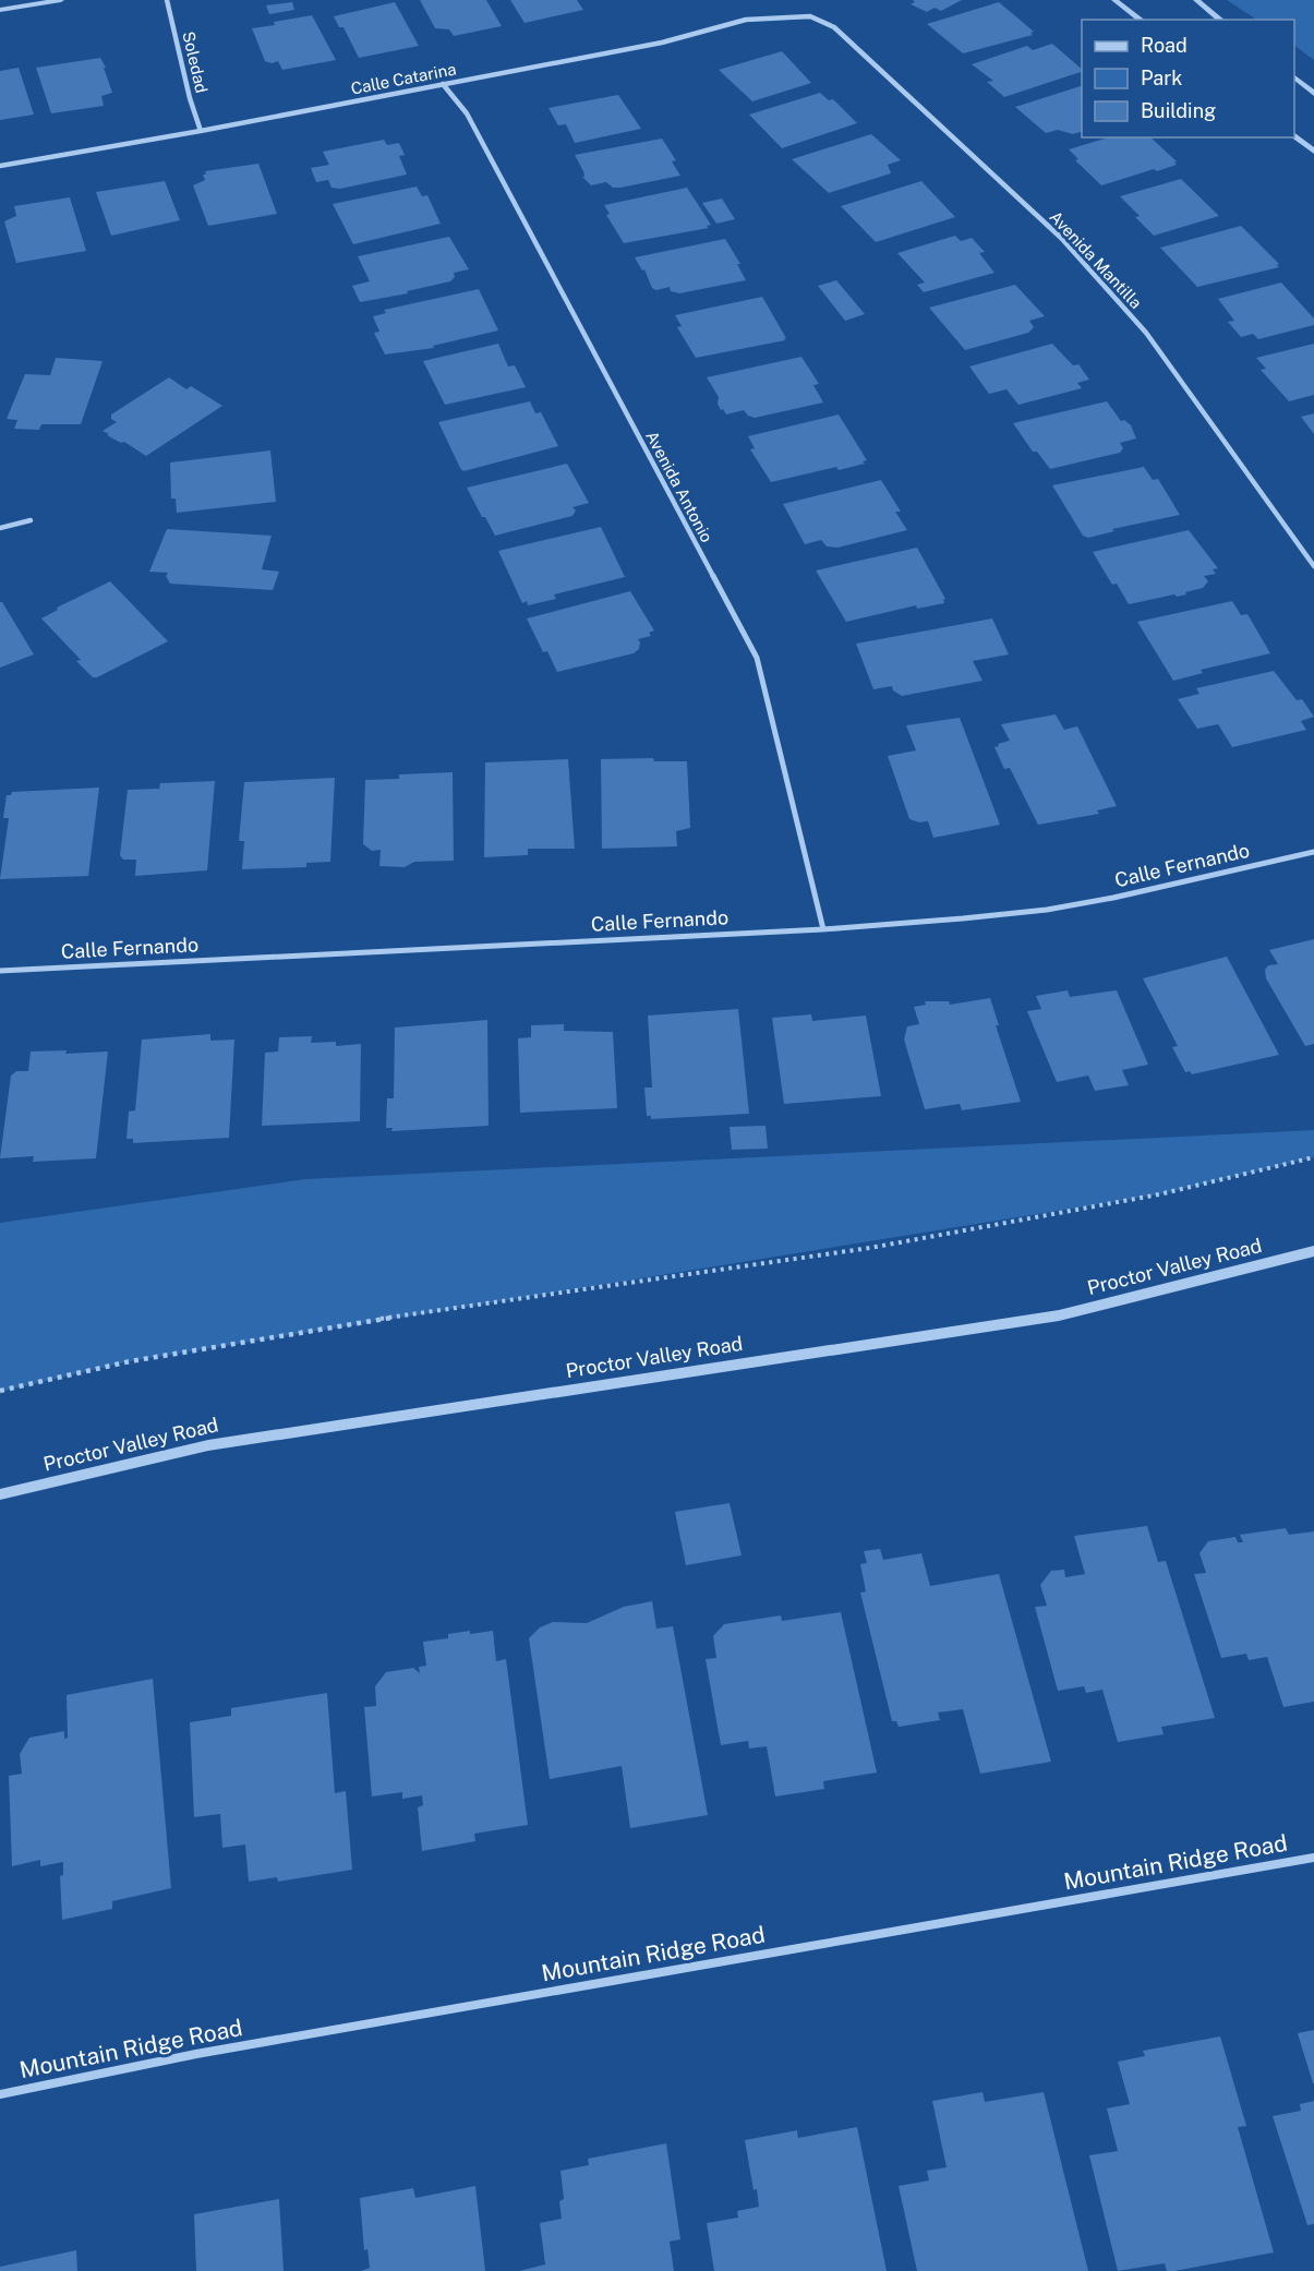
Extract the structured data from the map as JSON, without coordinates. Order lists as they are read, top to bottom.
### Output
{
  "streets": {
    "street": [
      "Soledad",
      "Calle Catarina",
      "Avenida Mantilla",
      "Avenida Antonio",
      "Calle Fernando",
      "Proctor Valley Road",
      "Mountain Ridge Road"
    ]
  },
  "crossings": [
    ["Soledad", "Calle Catarina"],
    ["Calle Catarina", "Avenida Mantilla"],
    ["Calle Catarina", "Avenida Antonio"],
    ["Avenida Antonio", "Calle Fernando"]
  ],
  "legend": ["Road", "Park", "Building"]
}
